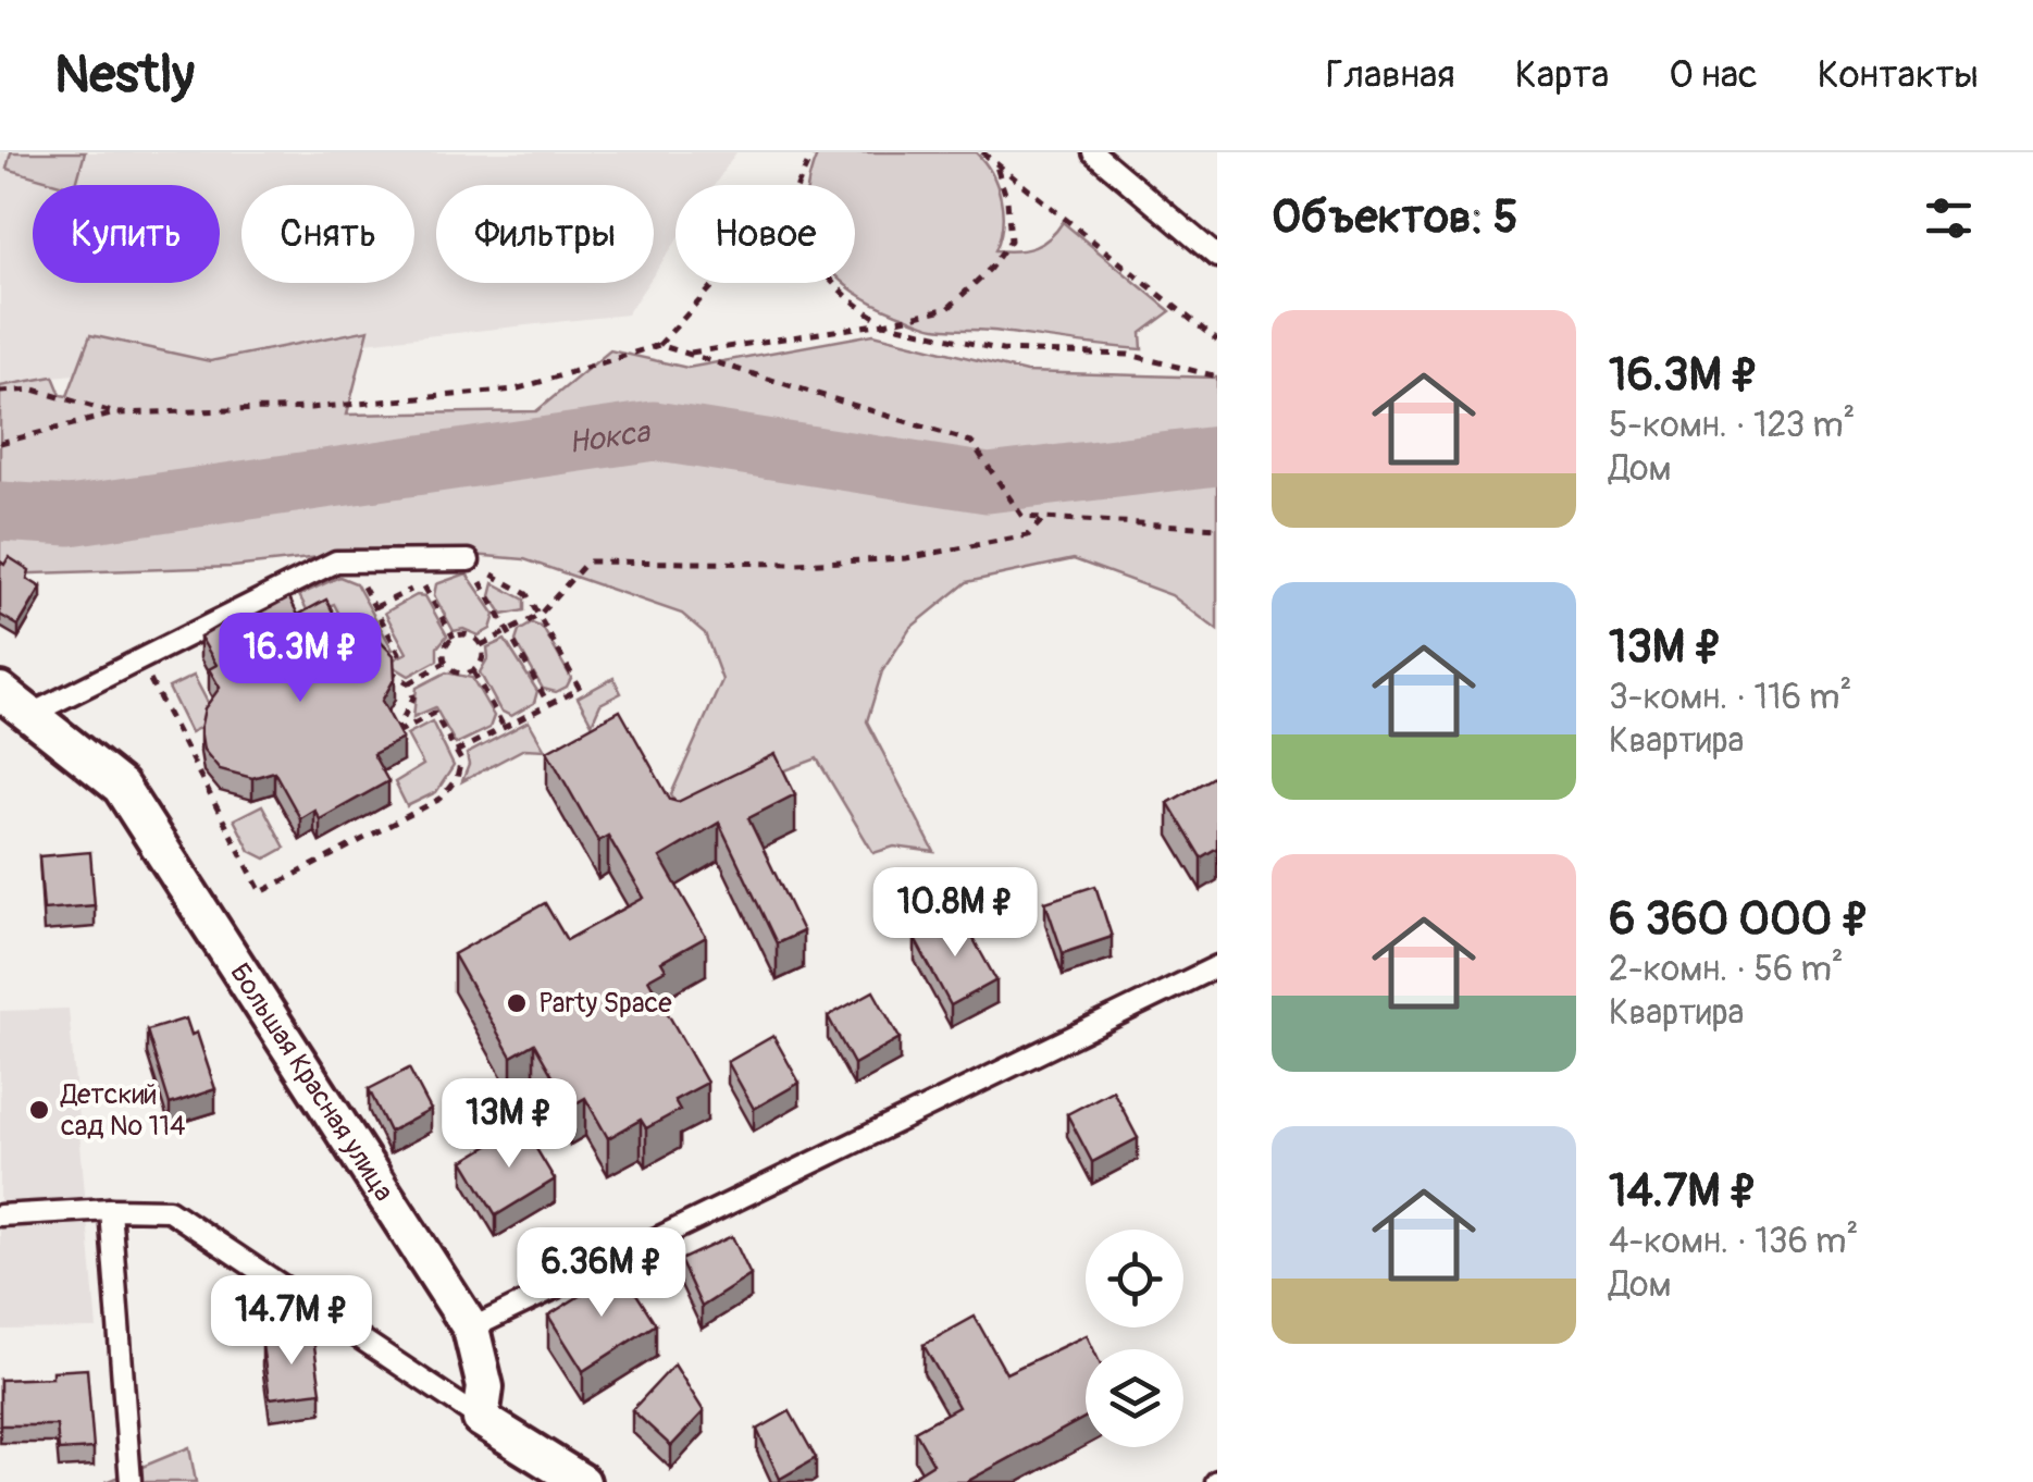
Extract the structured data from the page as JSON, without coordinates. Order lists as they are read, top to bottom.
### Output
{
  "streets": {
    "street": ["Большая Красная улица"]
  },
  "water": ["Нокса"],
  "places": ["Party Space", "Детский сад № 114"],
  "page": {
    "header": "Nestly",
    "nav": [
      "Главная",
      "Карта",
      "О нас",
      "Контакты"
    ],
    "heading": "Объектов: 5",
    "chip": [
      "Купить",
      "Снять",
      "Фильтры",
      "Новое"
    ],
    "list": [
      {
        "name": "16.3M ₽",
        "note": "5-комн. · 123 m² · Дом"
      },
      {
        "name": "13M ₽",
        "note": "3-комн. · 116 m² · Квартира"
      },
      {
        "name": "6 360 000 ₽",
        "note": "2-комн. · 56 m² · Квартира"
      },
      {
        "name": "14.7M ₽",
        "note": "4-комн. · 136 m² · Дом"
      }
    ],
    "price": [
      "16.3M ₽",
      "10.8M ₽",
      "13M ₽",
      "6.36M ₽",
      "14.7M ₽"
    ]
  }
}
